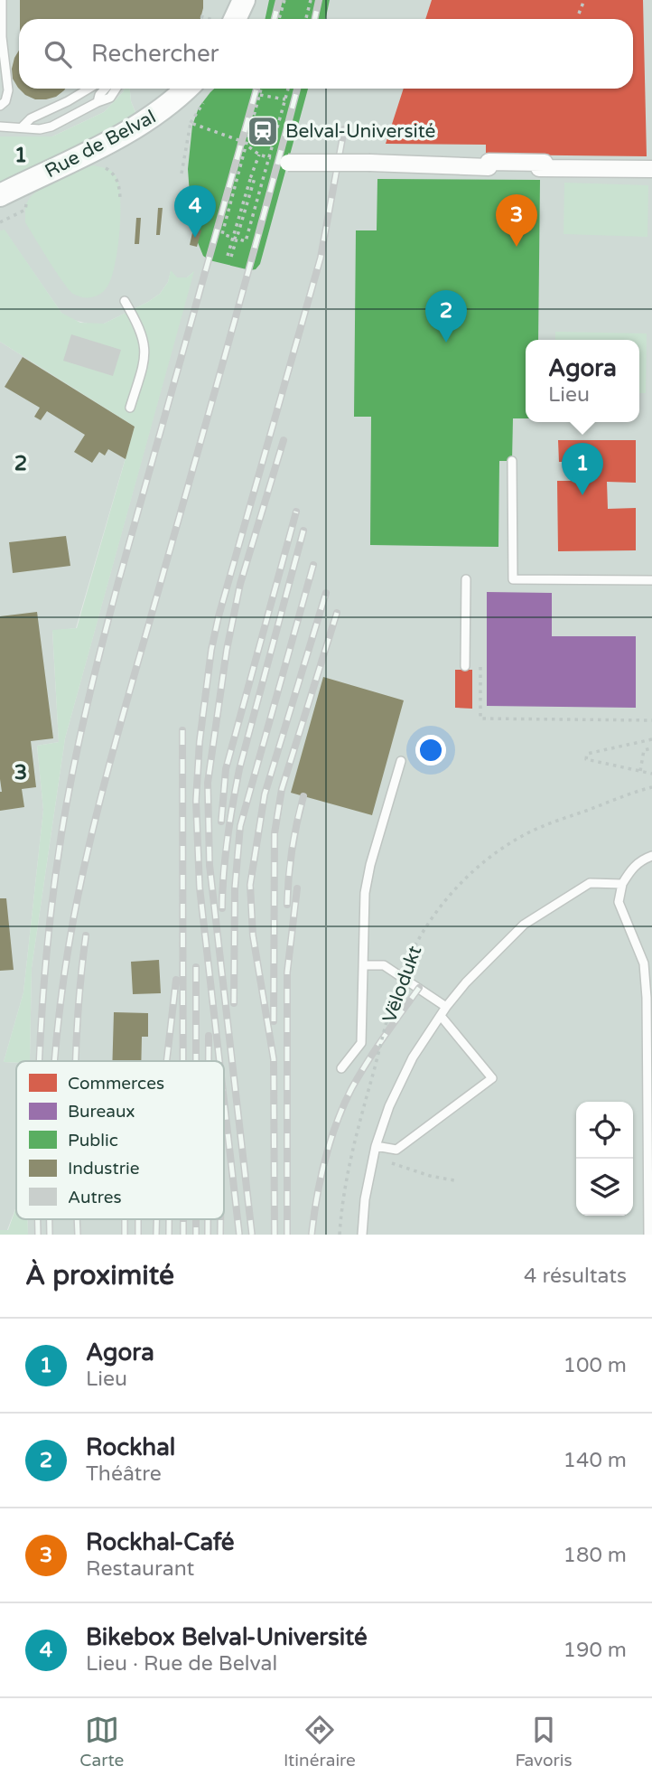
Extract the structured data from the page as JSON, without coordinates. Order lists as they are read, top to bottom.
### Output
{
  "streets": {
    "main road": ["Rue de Belval"],
    "path": ["Vëlodukt"]
  },
  "places": {
    "station": ["Belval-Université"]
  },
  "legend": [
    "Commerces",
    "Bureaux",
    "Public",
    "Industrie",
    "Autres"
  ],
  "page": {
    "search": "Rechercher",
    "pins": [
      "4",
      "3",
      "2",
      "1"
    ],
    "popup": ["Agora", "Lieu"],
    "heading": ["À proximité", "4 résultats"],
    "list": [
      {
        "mark": "1",
        "name": "Agora",
        "note": "Lieu",
        "value": "100 m"
      },
      {
        "mark": "2",
        "name": "Rockhal",
        "note": "Théâtre",
        "value": "140 m"
      },
      {
        "mark": "3",
        "name": "Rockhal-Café",
        "note": "Restaurant",
        "value": "180 m"
      },
      {
        "mark": "4",
        "name": "Bikebox Belval-Université",
        "note": "Lieu · Rue de Belval",
        "value": "190 m"
      }
    ],
    "nav": ["Carte", "Itinéraire", "Favoris"]
  },
  "grid": {
    "rows": ["1", "2", "3"]
  }
}
